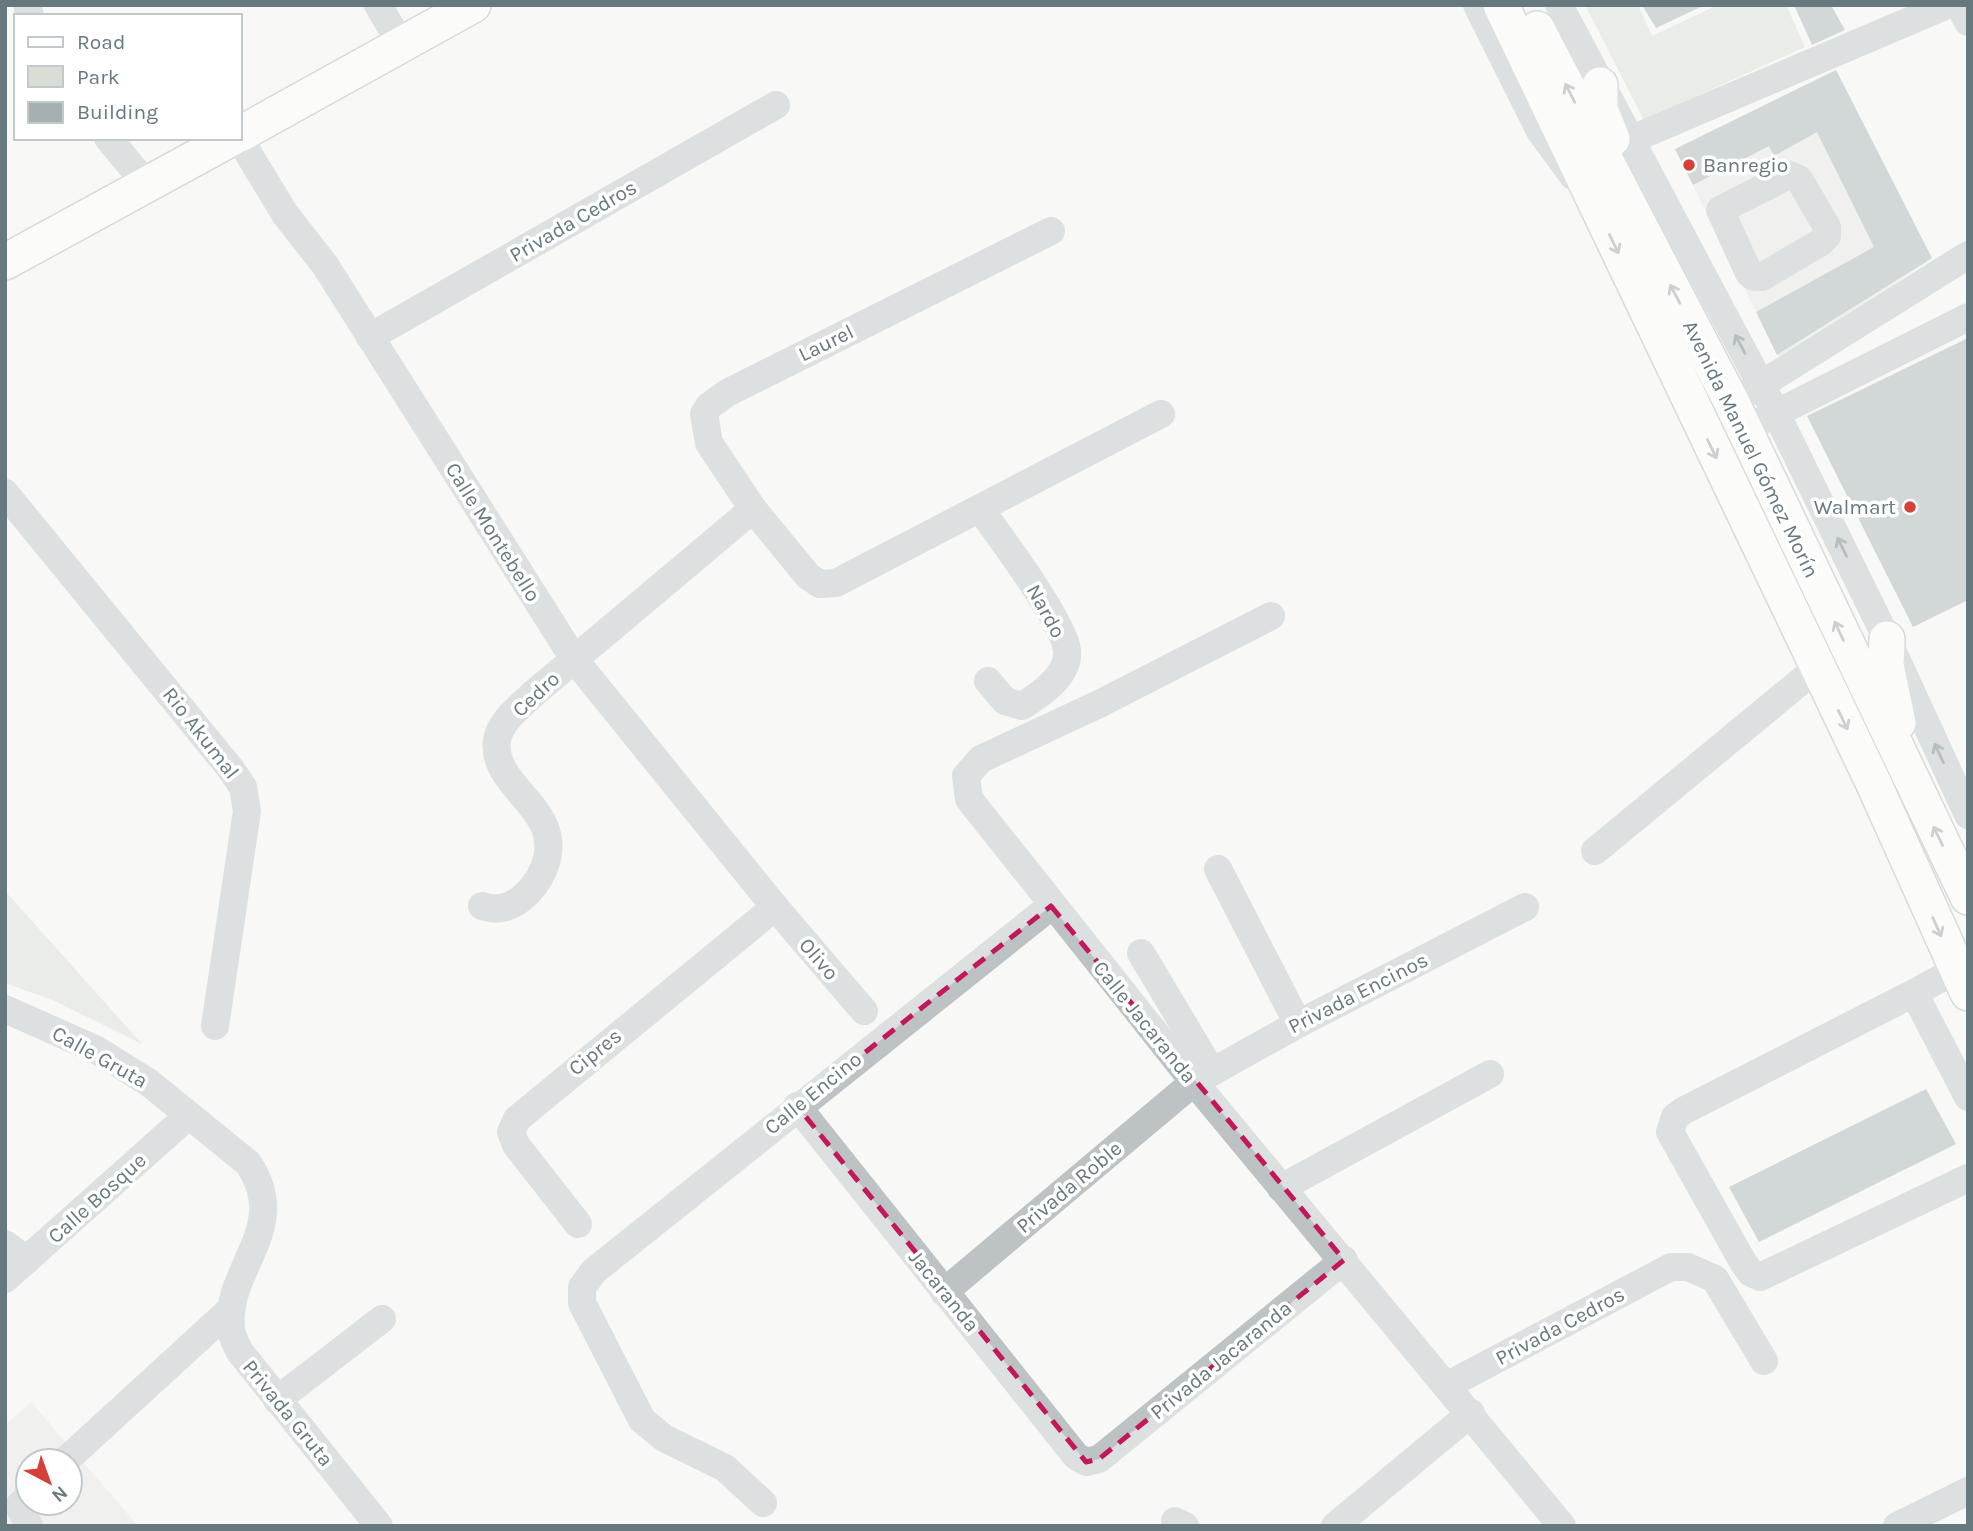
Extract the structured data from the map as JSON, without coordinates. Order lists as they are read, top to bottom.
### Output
{
  "streets": {
    "main road": ["Avenida Manuel Gómez Morín"],
    "street": [
      "Privada Cedros",
      "Laurel",
      "Calle Montebello",
      "Nardo",
      "Cedro",
      "Rio Akumal",
      "Olivo",
      "Privada Encinos",
      "Calle Jacaranda",
      "Cipres",
      "Calle Gruta",
      "Calle Encino",
      "Privada Roble",
      "Calle Bosque",
      "Jacaranda",
      "Privada Jacaranda",
      "Privada Gruta"
    ]
  },
  "crossings": [
    ["Privada Cedros", "Calle Montebello"],
    ["Privada Cedros", "Calle Jacaranda"],
    ["Laurel", "Cedro"],
    ["Calle Montebello", "Cedro"],
    ["Calle Montebello", "Olivo"],
    ["Calle Montebello", "Cipres"],
    ["Olivo", "Cipres"],
    ["Privada Encinos", "Calle Jacaranda"],
    ["Privada Encinos", "Privada Roble"],
    ["Calle Jacaranda", "Calle Encino"],
    ["Calle Jacaranda", "Privada Roble"],
    ["Calle Jacaranda", "Privada Jacaranda"],
    ["Calle Gruta", "Calle Bosque"],
    ["Calle Gruta", "Privada Gruta"],
    ["Calle Encino", "Jacaranda"],
    ["Privada Roble", "Jacaranda"],
    ["Calle Bosque", "Privada Gruta"],
    ["Jacaranda", "Privada Jacaranda"]
  ],
  "places": ["Banregio", "Walmart"],
  "legend": ["Road", "Park", "Building"],
  "north": "bottom right"
}
